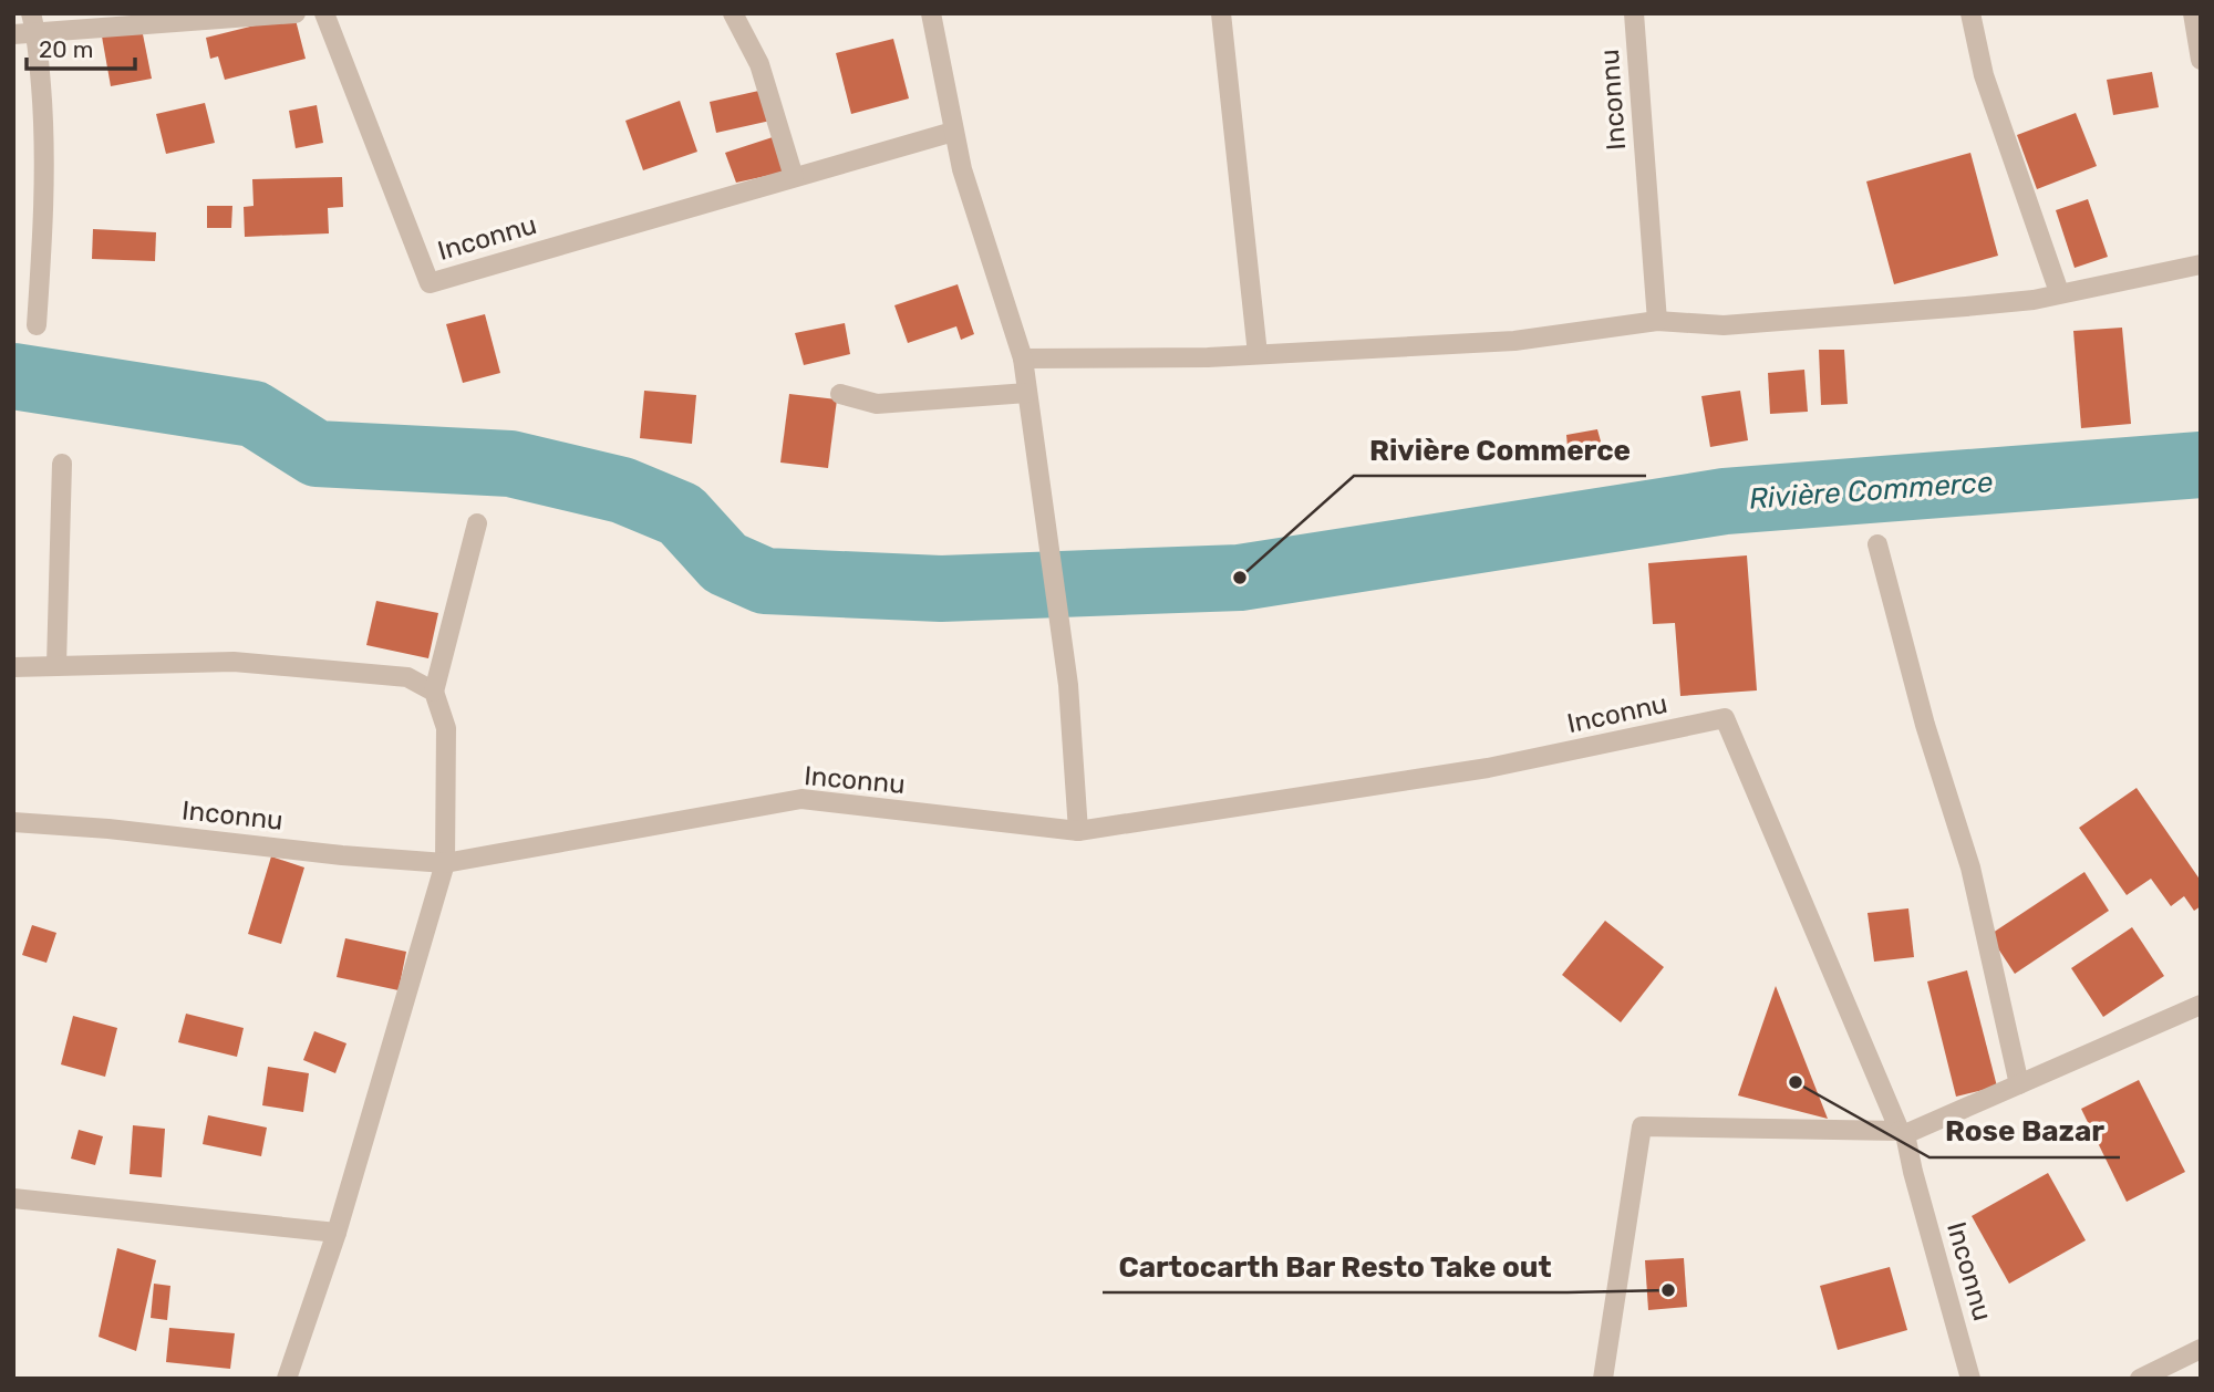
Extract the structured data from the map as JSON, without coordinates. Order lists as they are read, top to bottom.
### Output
{
  "streets": {
    "street": ["Inconnu"]
  },
  "water": ["Rivière Commerce"],
  "places": ["Rivière Commerce", "Rose Bazar", "Cartocarth Bar Resto Take out"],
  "scale_bar": "20 m"
}
